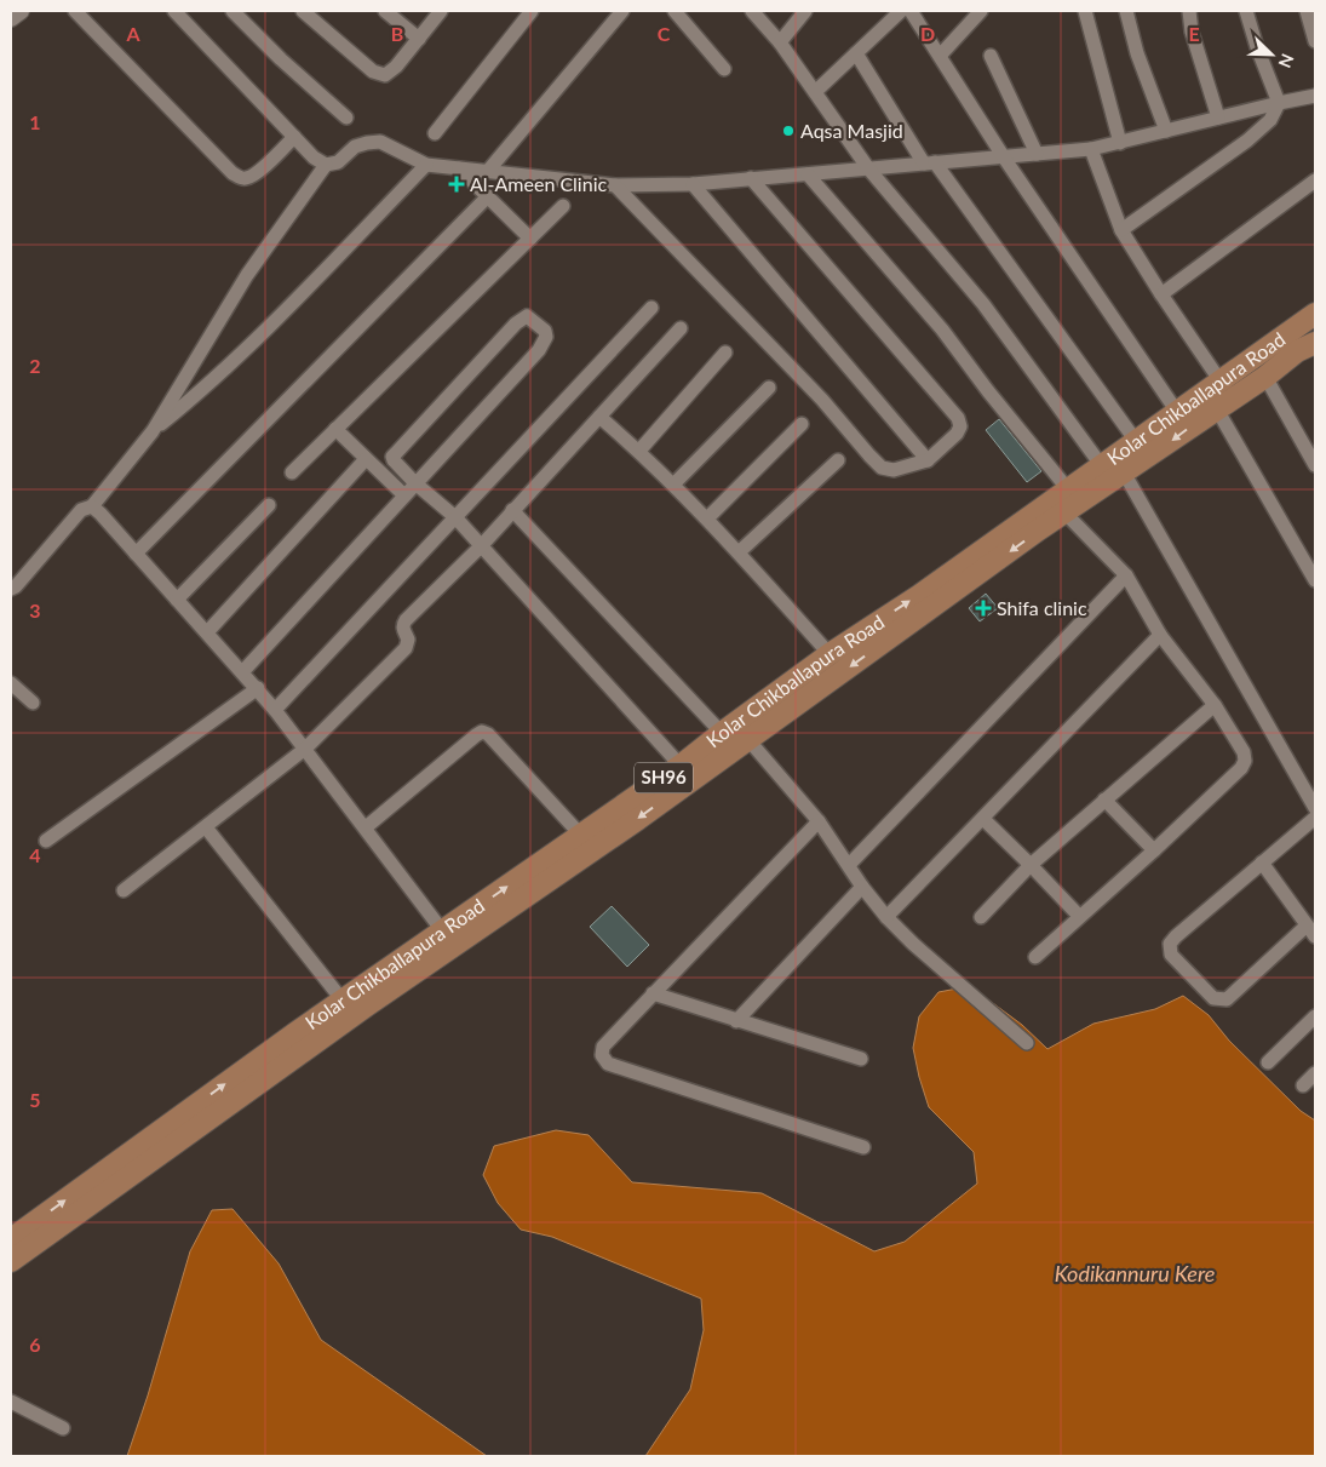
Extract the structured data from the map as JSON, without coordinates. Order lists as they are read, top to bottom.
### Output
{
  "streets": {
    "main road": ["Kolar Chikballapura Road", "SH96"]
  },
  "water": ["Kodikannuru Kere"],
  "places": {
    "other": ["Aqsa Masjid"],
    "health": ["Al-Ameen Clinic", "Shifa clinic"]
  },
  "north": "bottom right",
  "grid": {
    "columns": [
      "A",
      "B",
      "C",
      "D",
      "E"
    ],
    "rows": [
      "1",
      "2",
      "3",
      "4",
      "5",
      "6"
    ]
  }
}
